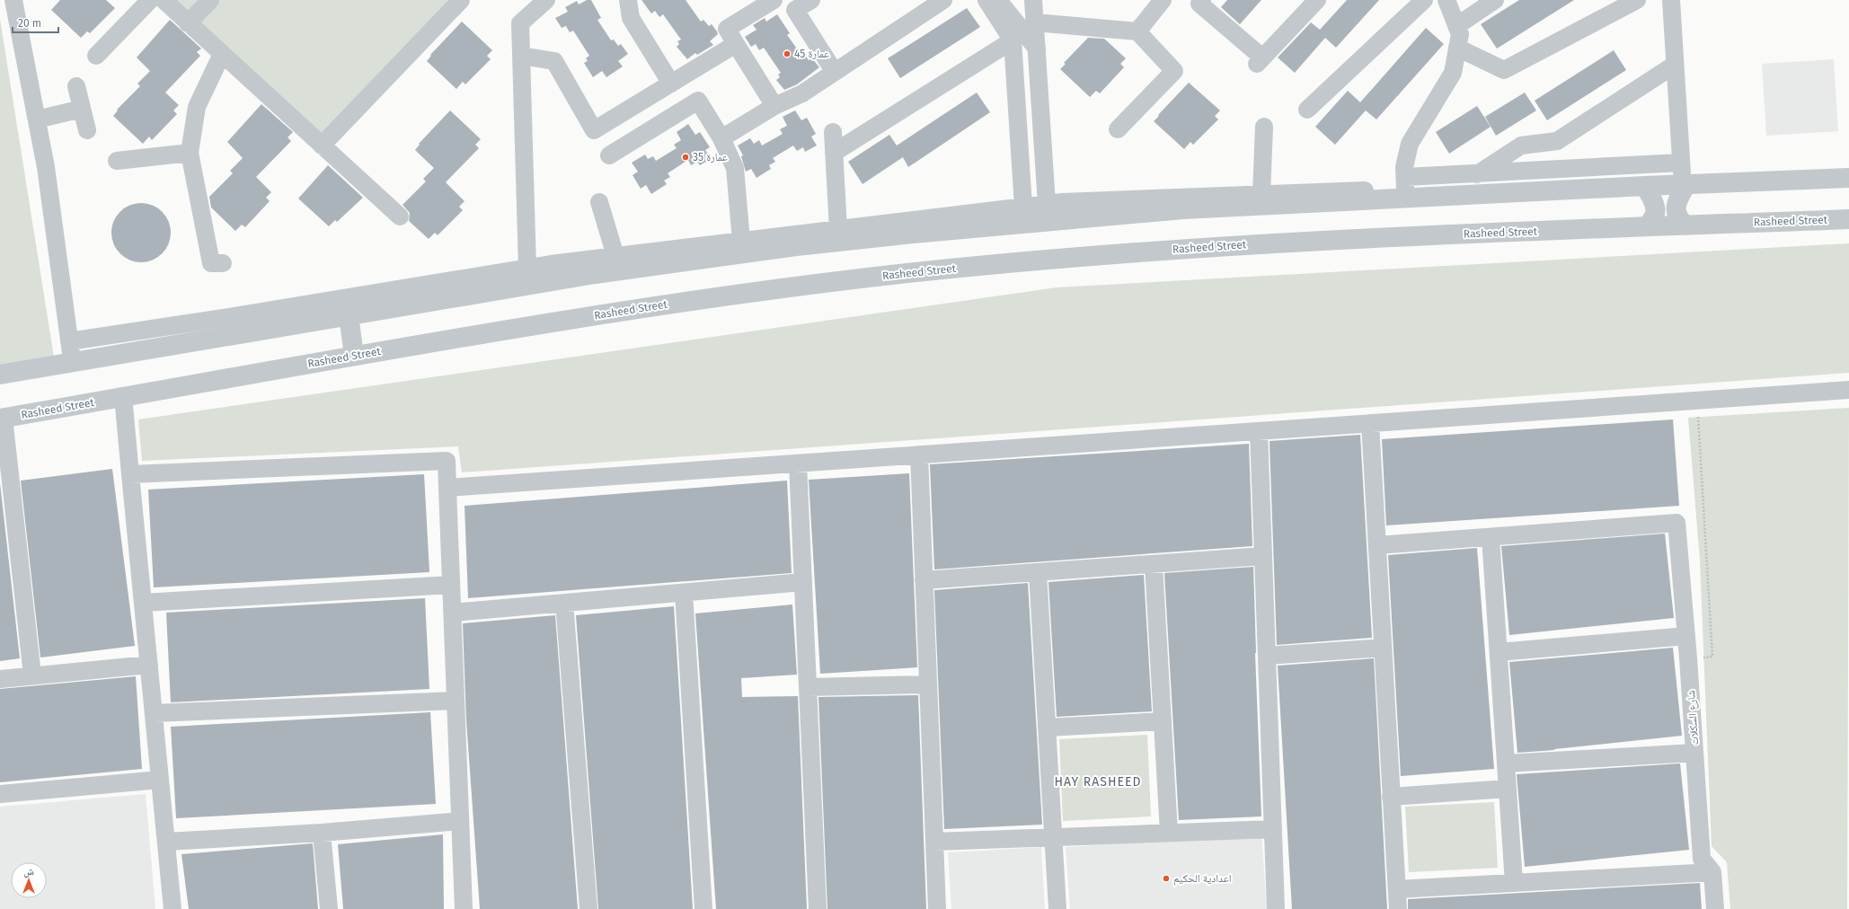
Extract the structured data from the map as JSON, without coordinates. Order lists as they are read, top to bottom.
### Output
{
  "streets": {
    "street": ["Rasheed Street", "شارع السكلات"]
  },
  "districts": ["HAY RASHEED"],
  "places": ["عمارة 45", "عمارة 35", "اعدادية الحكيم"],
  "scale_bar": "20 m",
  "north": "top"
}
